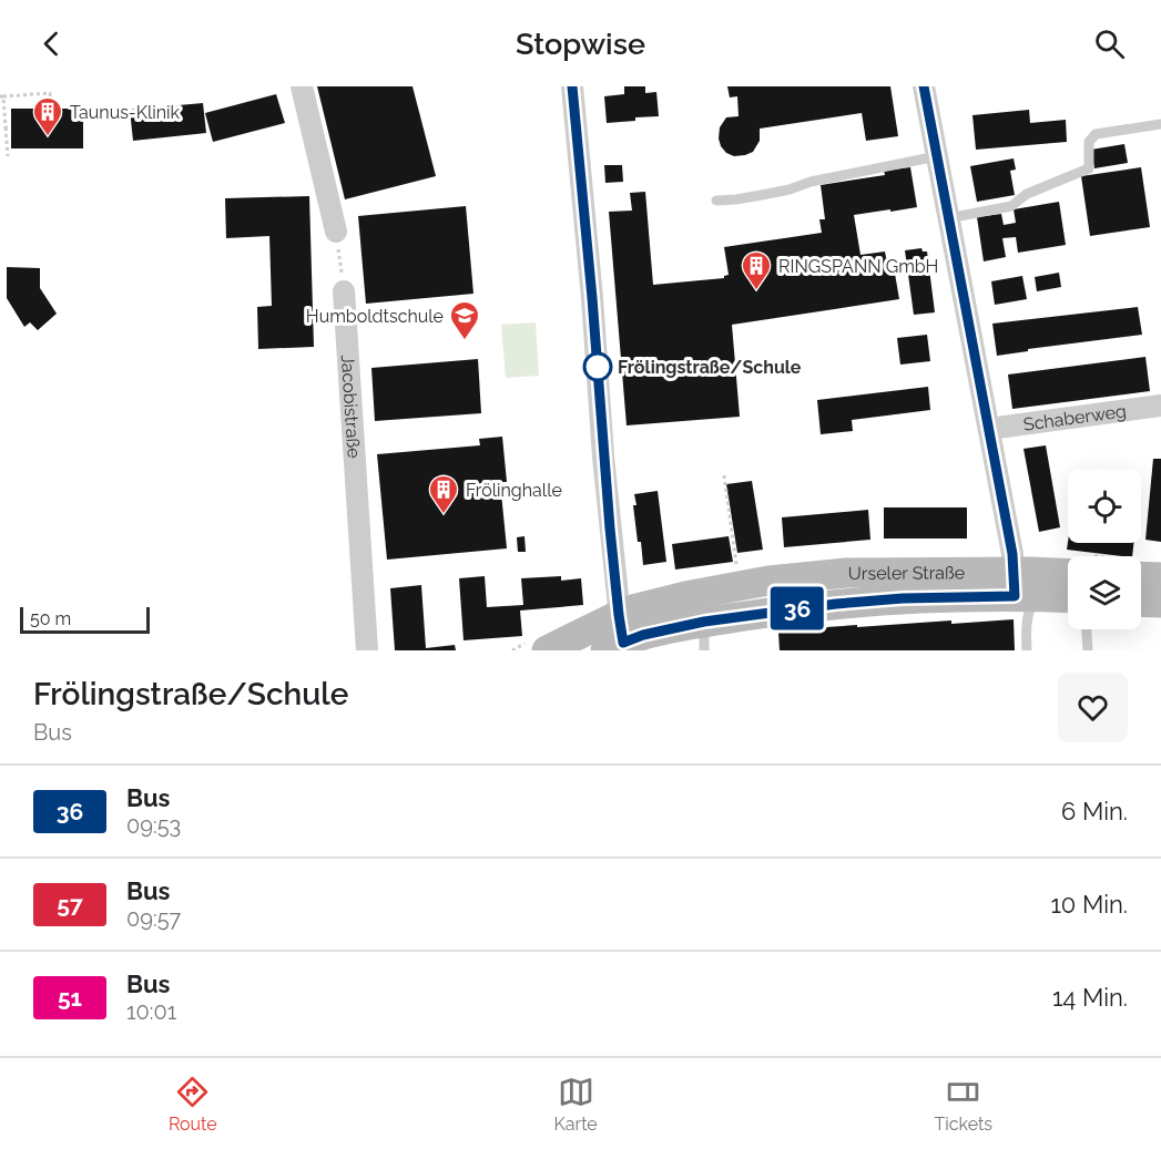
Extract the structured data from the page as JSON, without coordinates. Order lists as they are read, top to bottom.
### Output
{
  "streets": {
    "street": ["Jacobistraße", "Schaberweg", "Urseler Straße"]
  },
  "places": {
    "building": ["Taunus-Klinik", "RINGSPANN GmbH", "Frölinghalle"],
    "school or university": ["Humboldtschule"],
    "other": ["Frölingstraße/Schule"]
  },
  "lines": ["bus line 36"],
  "scale_bar": "50 m",
  "page": {
    "header": "Stopwise",
    "on_map": "36",
    "scale": "50 m",
    "heading": ["Frölingstraße/Schule", "Bus"],
    "list": [
      {
        "mark": "36",
        "name": "Bus",
        "note": "09:53",
        "value": "6 Min."
      },
      {
        "mark": "57",
        "name": "Bus",
        "note": "09:57",
        "value": "10 Min."
      },
      {
        "mark": "51",
        "name": "Bus",
        "note": "10:01",
        "value": "14 Min."
      }
    ],
    "tabs": ["Route", "Karte", "Tickets"]
  }
}
